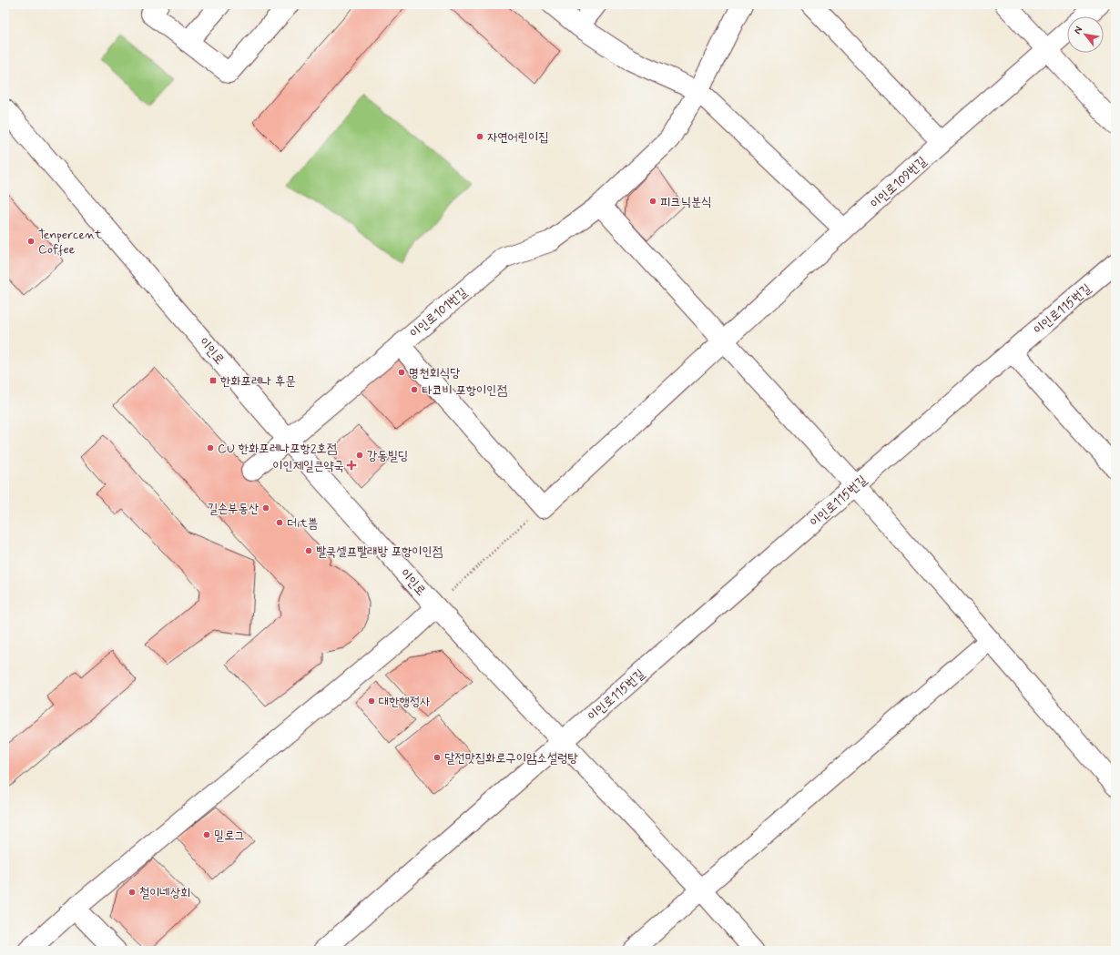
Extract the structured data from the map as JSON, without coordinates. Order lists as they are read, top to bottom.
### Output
{
  "streets": {
    "street": [
      "이인로109번길",
      "이인로115번길",
      "이인로101번길",
      "이인로"
    ]
  },
  "crossings": [
    ["이인로115번길", "이인로"],
    ["이인로101번길", "이인로"]
  ],
  "places": {
    "other": [
      "자연어린이집",
      "피크닉분식",
      "Tenpercent Coffee",
      "명천회식당",
      "타코비 포항이인점",
      "CU 한화포레나포항2호점",
      "강동빌딩",
      "길손부동산",
      "더it쁨",
      "빨쿡셀프빨래방 포항이인점",
      "대한행정사",
      "달전맛집화로구이암소설렁탕",
      "밀로그",
      "철이네상회"
    ],
    "transit": ["한화포레나 후문"],
    "health": ["이인제일큰약국"]
  },
  "north": "top left"
}
